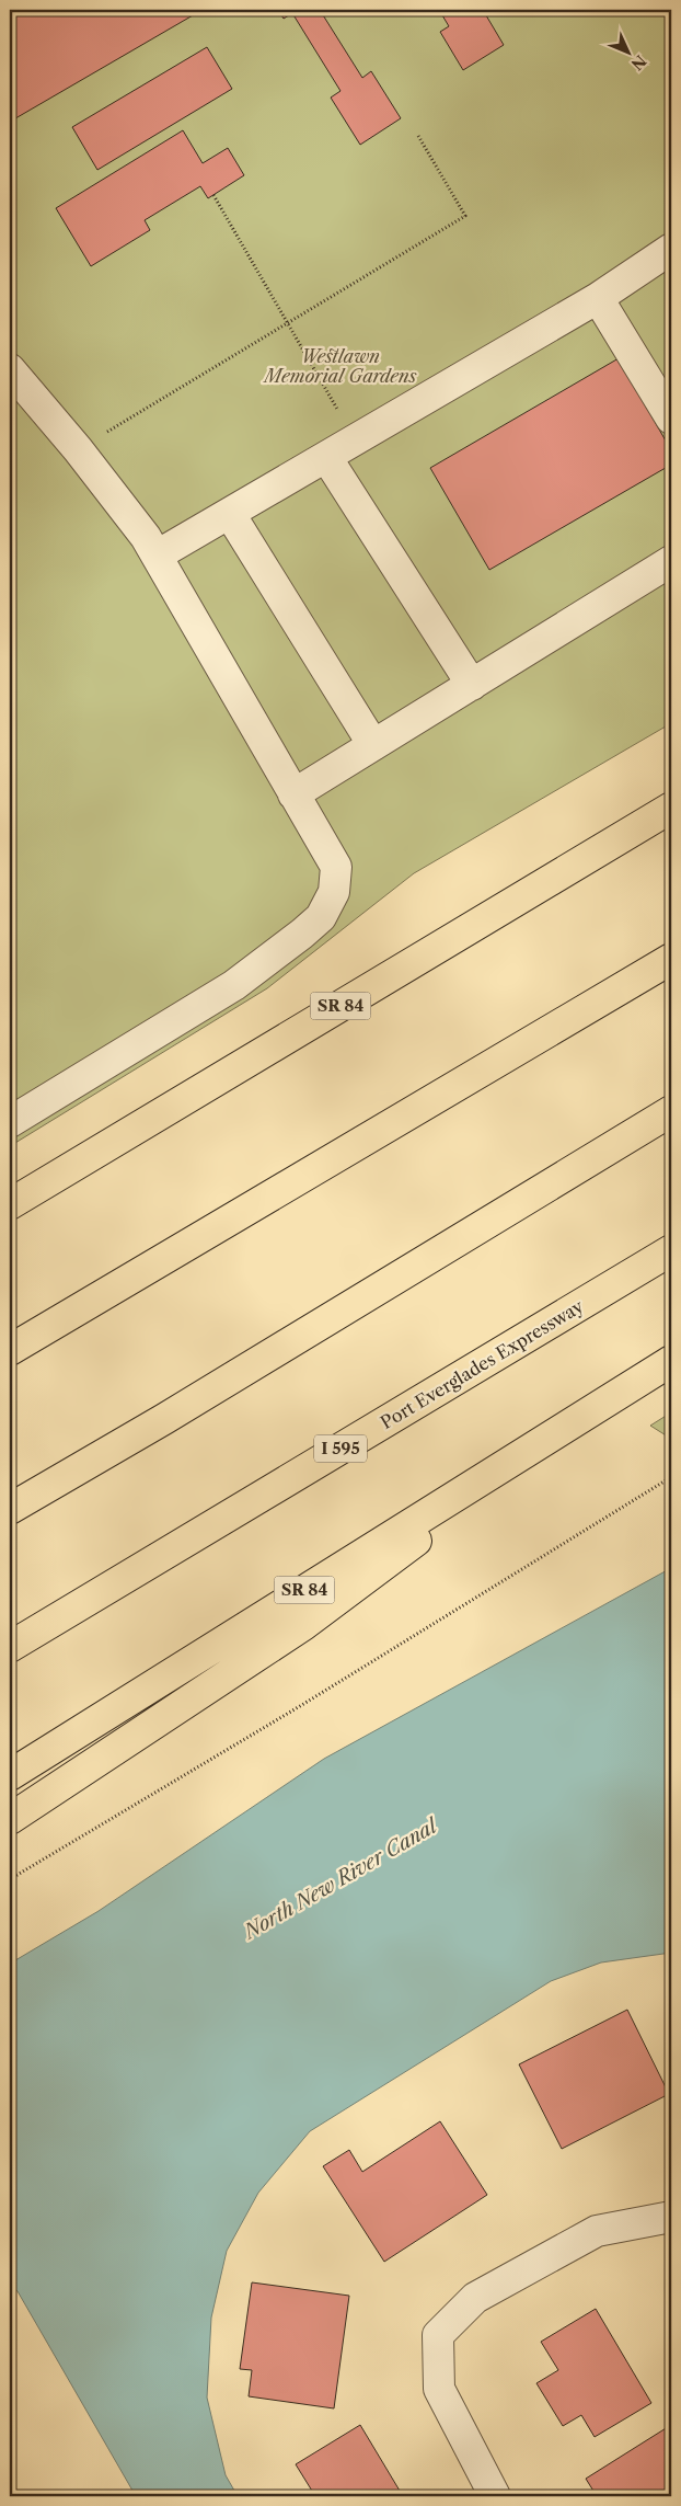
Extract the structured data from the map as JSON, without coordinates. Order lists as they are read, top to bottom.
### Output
{
  "streets": {
    "main road": ["SR 84", "Port Everglades Expressway", "I 595"]
  },
  "water": ["North New River Canal"],
  "parks": ["Westlawn Memorial Gardens"],
  "north": "bottom right"
}
